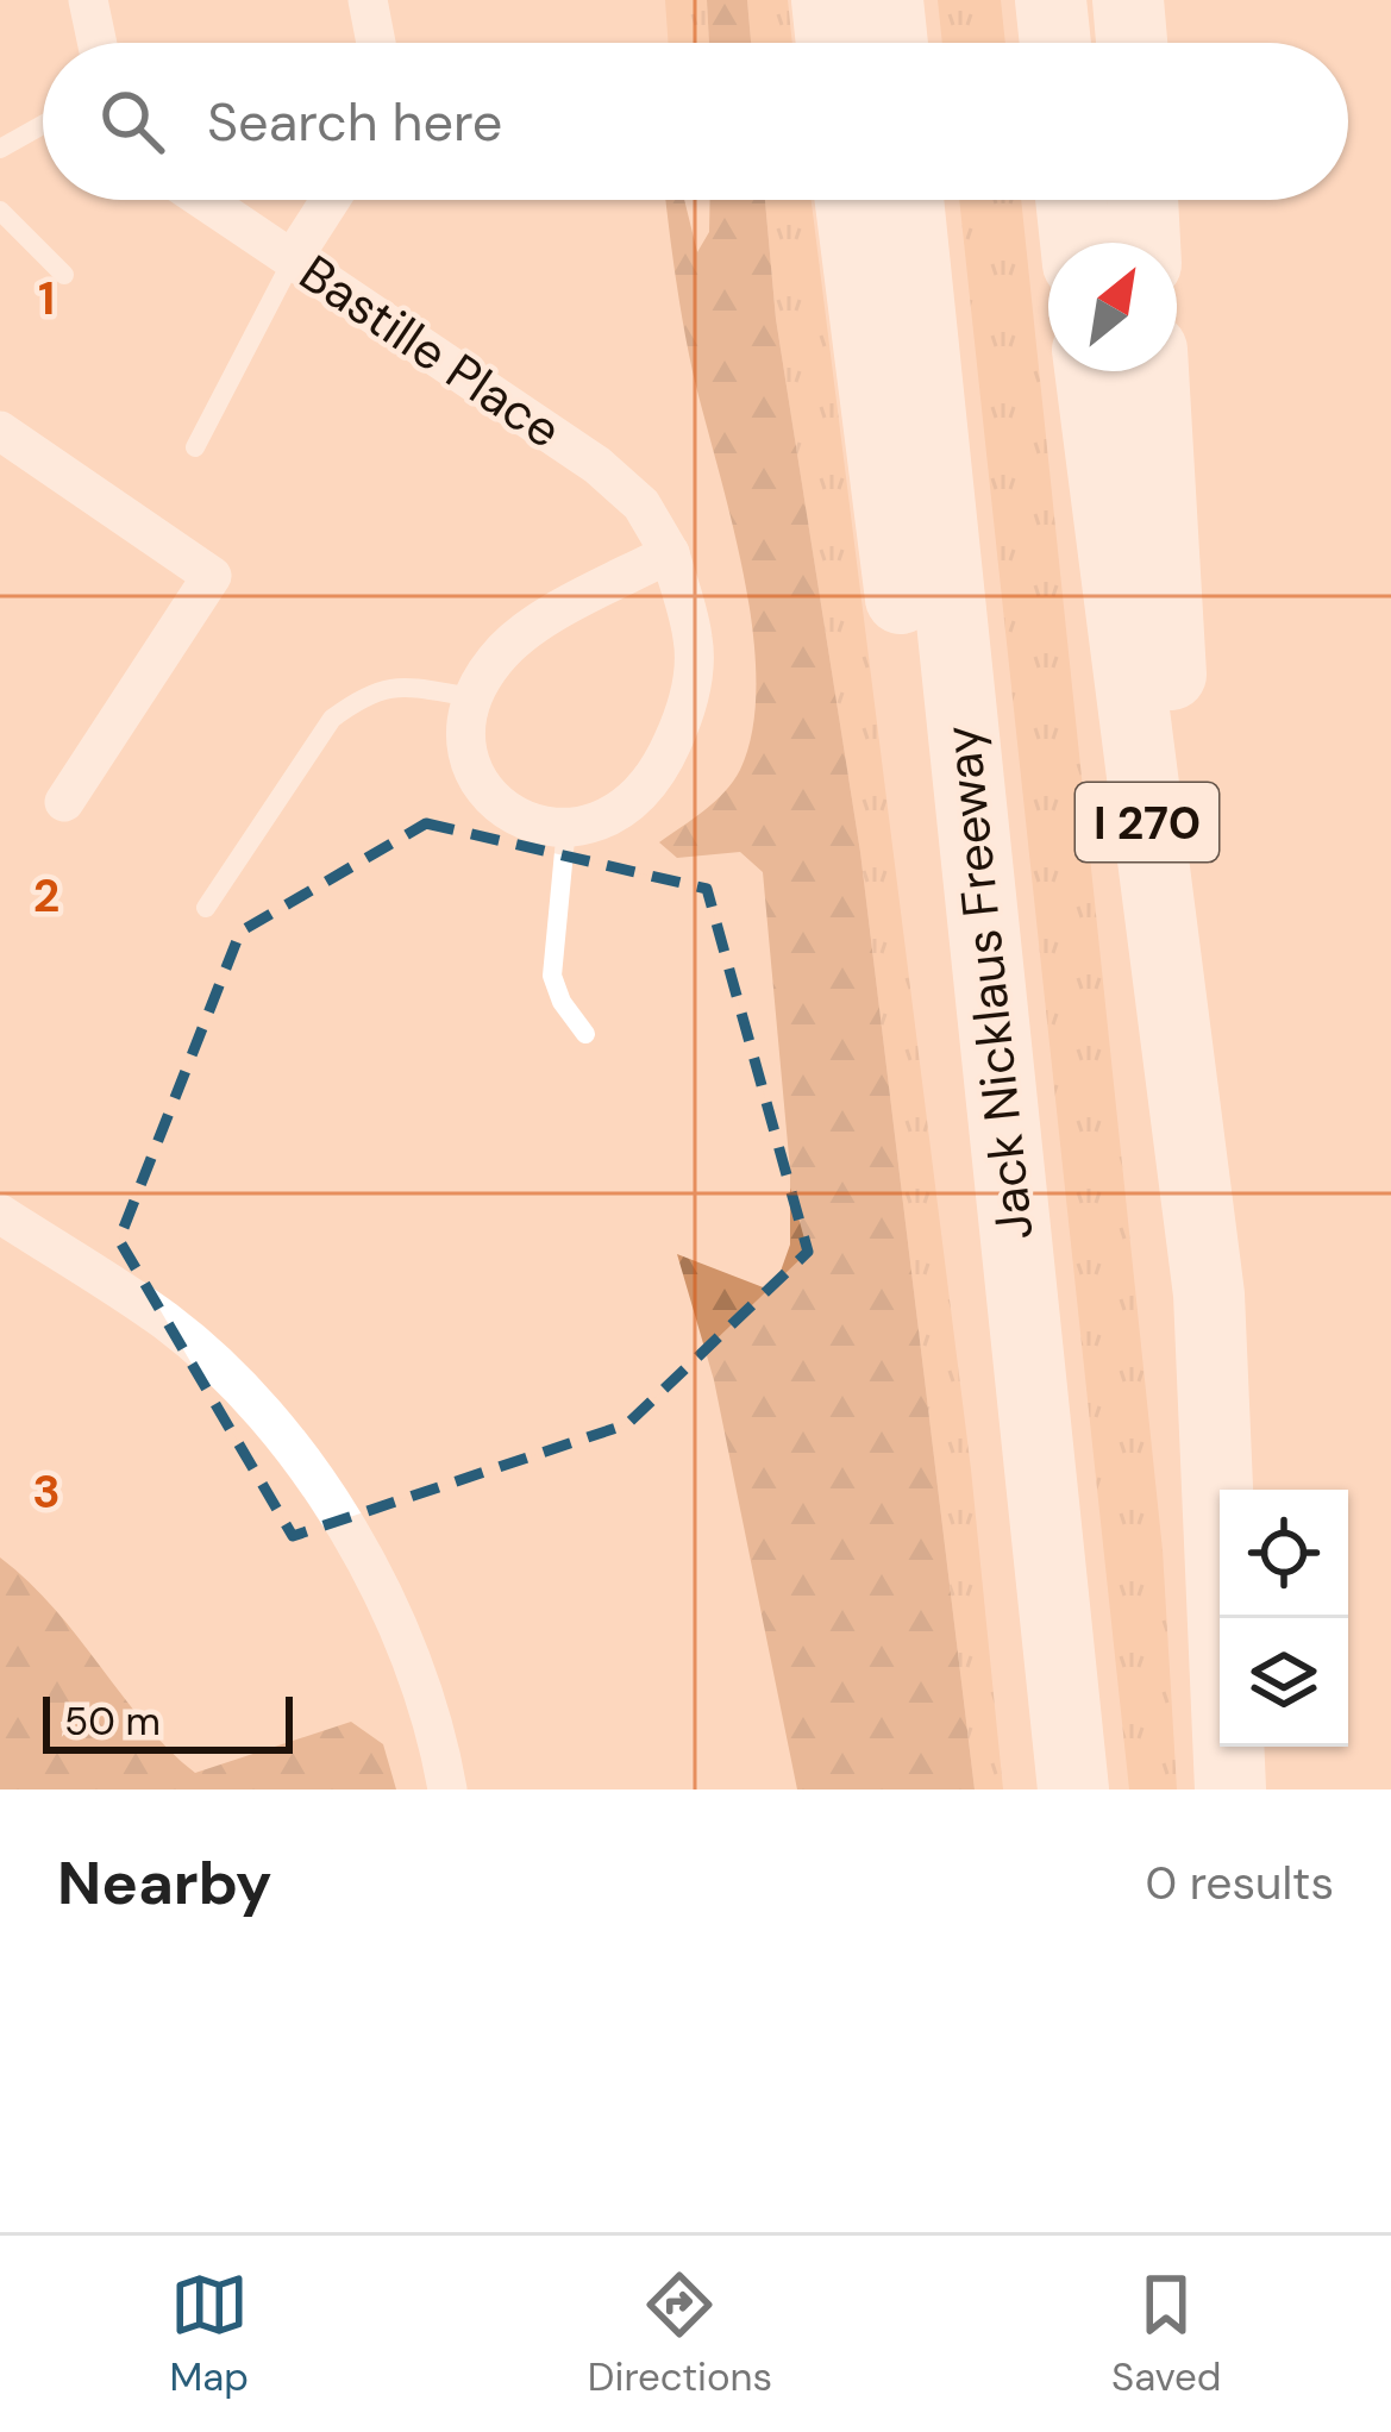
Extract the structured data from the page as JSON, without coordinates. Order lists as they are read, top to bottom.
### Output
{
  "streets": {
    "highway": ["I 270", "Jack Nicklaus Freeway"],
    "street": ["Bastille Place"]
  },
  "scale_bar": "50 m",
  "north": "top right",
  "page": {
    "search": "Search here",
    "scale": "50 m",
    "heading": ["Nearby", "0 results"],
    "nav": ["Map", "Directions", "Saved"]
  },
  "grid": {
    "rows": ["1", "2", "3"]
  }
}
